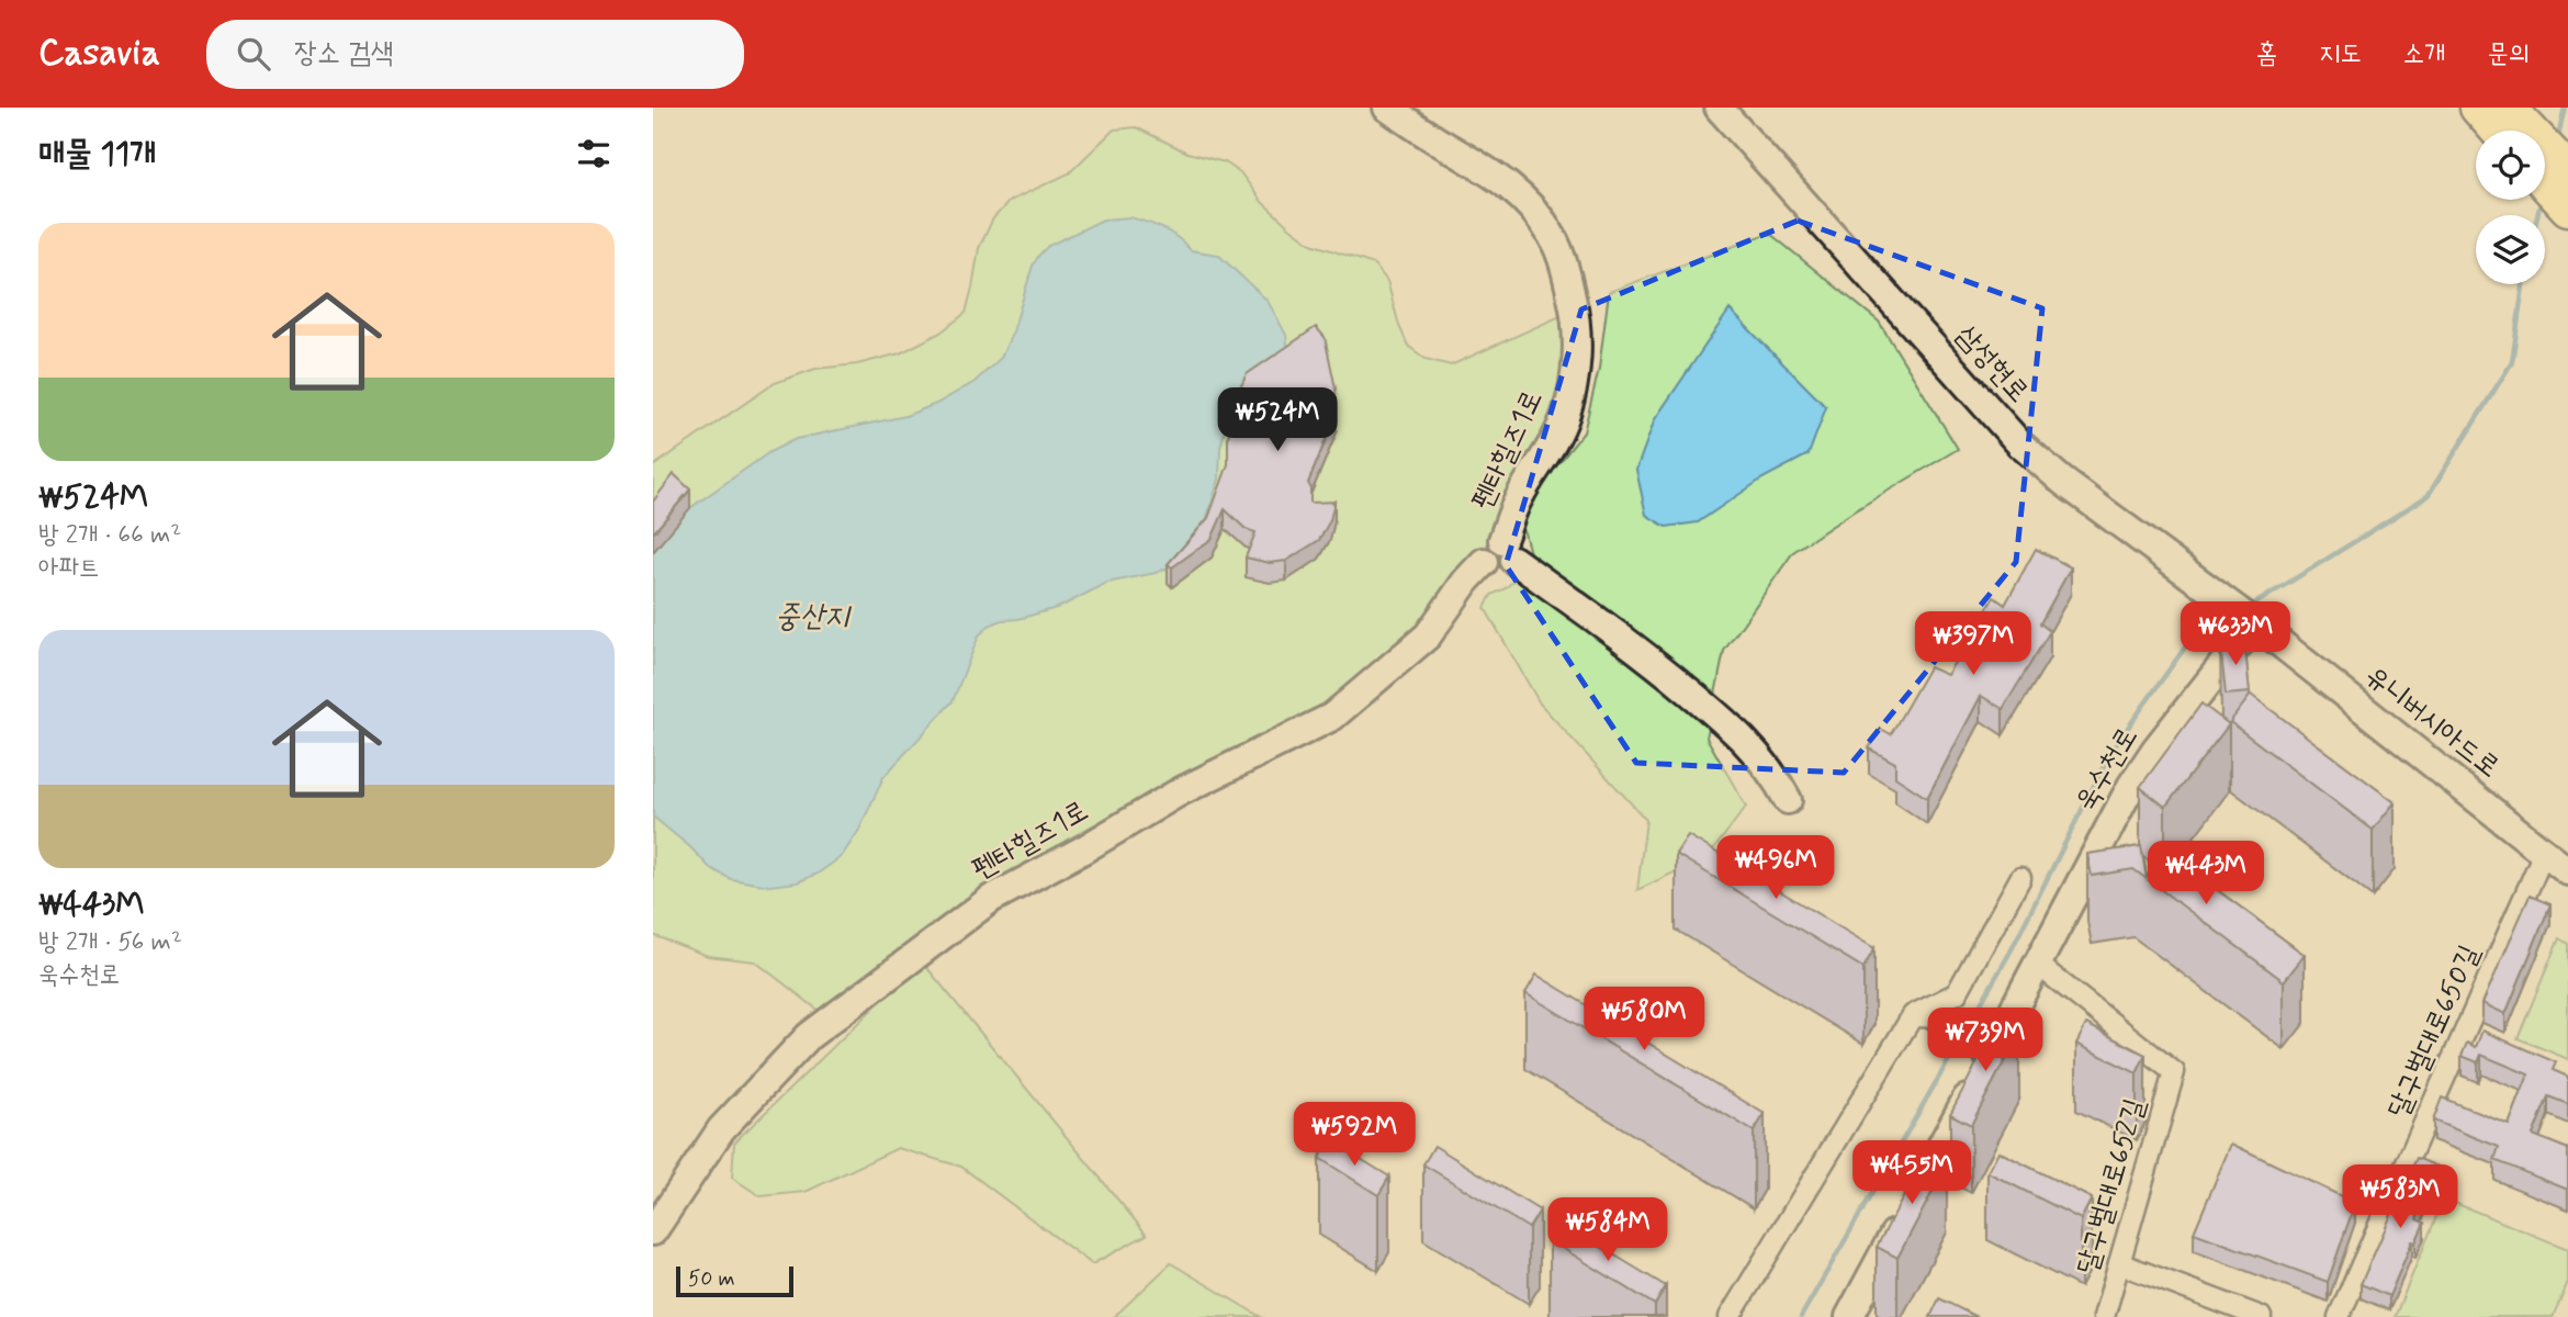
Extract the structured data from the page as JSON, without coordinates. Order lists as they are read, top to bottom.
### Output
{
  "streets": {
    "street": [
      "삼성현로",
      "펜타힐즈1로",
      "유니버시아드로",
      "욱수천로",
      "달구벌대로650길",
      "달구벌대로652길"
    ]
  },
  "crossings": [
    ["삼성현로", "유니버시아드로"],
    ["삼성현로", "욱수천로"],
    ["유니버시아드로", "욱수천로"],
    ["유니버시아드로", "달구벌대로650길"],
    ["욱수천로", "달구벌대로652길"]
  ],
  "water": ["중산지"],
  "scale_bar": "50 m",
  "page": {
    "header": "Casavia",
    "search": "장소 검색",
    "nav": [
      "홈",
      "지도",
      "소개",
      "문의"
    ],
    "heading": "매물 11개",
    "list": [
      {
        "name": "₩524M",
        "note": "방 2개 · 66 m² · 아파트"
      },
      {
        "name": "₩443M",
        "note": "방 2개 · 56 m² · 욱수천로"
      }
    ],
    "price": [
      "₩524M",
      "₩633M",
      "₩397M",
      "₩496M",
      "₩443M",
      "₩580M",
      "₩739M",
      "₩592M",
      "₩455M",
      "₩583M",
      "₩584M"
    ],
    "scale": "50 m"
  }
}
